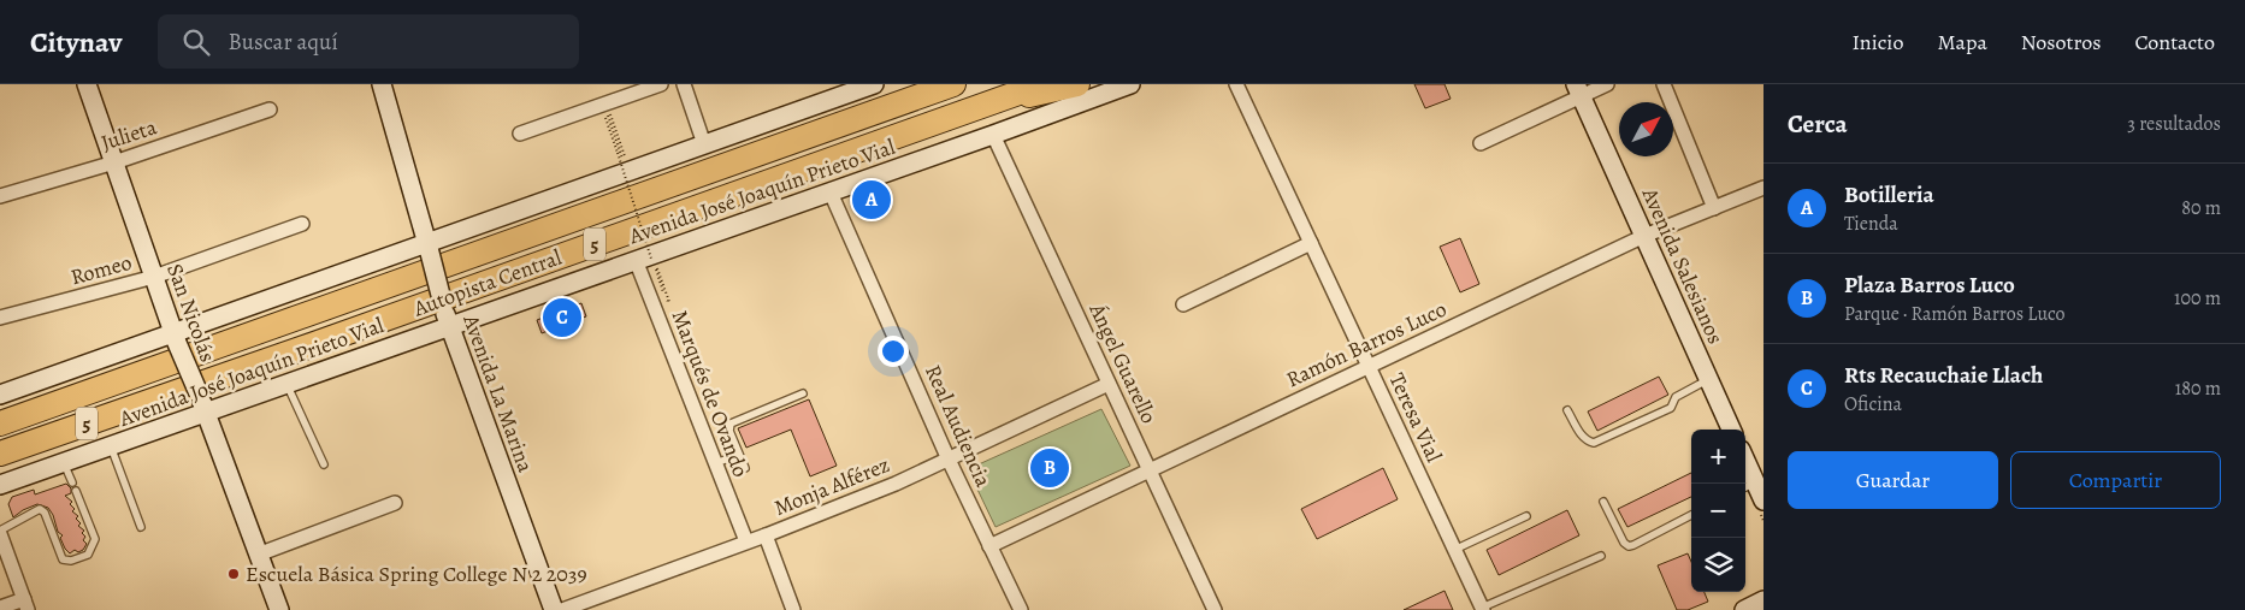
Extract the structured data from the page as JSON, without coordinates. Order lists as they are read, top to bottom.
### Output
{
  "streets": {
    "highway": ["5", "Autopista Central"],
    "main road": [
      "Avenida José Joaquín Prieto Vial",
      "Avenida Salesianos",
      "San Nicolás",
      "Avenida La Marina"
    ],
    "street": [
      "Julieta",
      "Romeo",
      "Ramón Barros Luco",
      "Ángel Guarello",
      "Marqués de Ovando",
      "Teresa Vial",
      "Real Audiencia",
      "Monja Alférez"
    ]
  },
  "crossings": [
    ["Julieta", "San Nicolás"],
    ["Avenida José Joaquín Prieto Vial", "San Nicolás"],
    ["Avenida José Joaquín Prieto Vial", "Ángel Guarello"],
    ["Avenida José Joaquín Prieto Vial", "Avenida La Marina"],
    ["Avenida José Joaquín Prieto Vial", "Marqués de Ovando"],
    ["Avenida José Joaquín Prieto Vial", "Real Audiencia"],
    ["Avenida Salesianos", "Ramón Barros Luco"],
    ["Romeo", "San Nicolás"],
    ["Ramón Barros Luco", "Ángel Guarello"],
    ["Ramón Barros Luco", "Teresa Vial"],
    ["Ramón Barros Luco", "Real Audiencia"],
    ["Ángel Guarello", "Monja Alférez"],
    ["Marqués de Ovando", "Monja Alférez"],
    ["Real Audiencia", "Monja Alférez"]
  ],
  "places": ["Escuela Básica Spring College N 2 2039"],
  "north": "top right",
  "page": {
    "header": "Citynav",
    "search": "Buscar aquí",
    "nav": [
      "Inicio",
      "Mapa",
      "Nosotros",
      "Contacto"
    ],
    "heading": ["Cerca", "3 resultados"],
    "list": [
      {
        "mark": "A",
        "name": "Botilleria",
        "note": "Tienda",
        "value": "80 m"
      },
      {
        "mark": "B",
        "name": "Plaza Barros Luco",
        "note": "Parque · Ramón Barros Luco",
        "value": "100 m"
      },
      {
        "mark": "C",
        "name": "Rts Recauchaie Llach",
        "note": "Oficina",
        "value": "180 m"
      }
    ],
    "pins": ["A", "C", "B"],
    "map_buttons": ["+", "−"],
    "buttons": ["Guardar", "Compartir"]
  }
}
